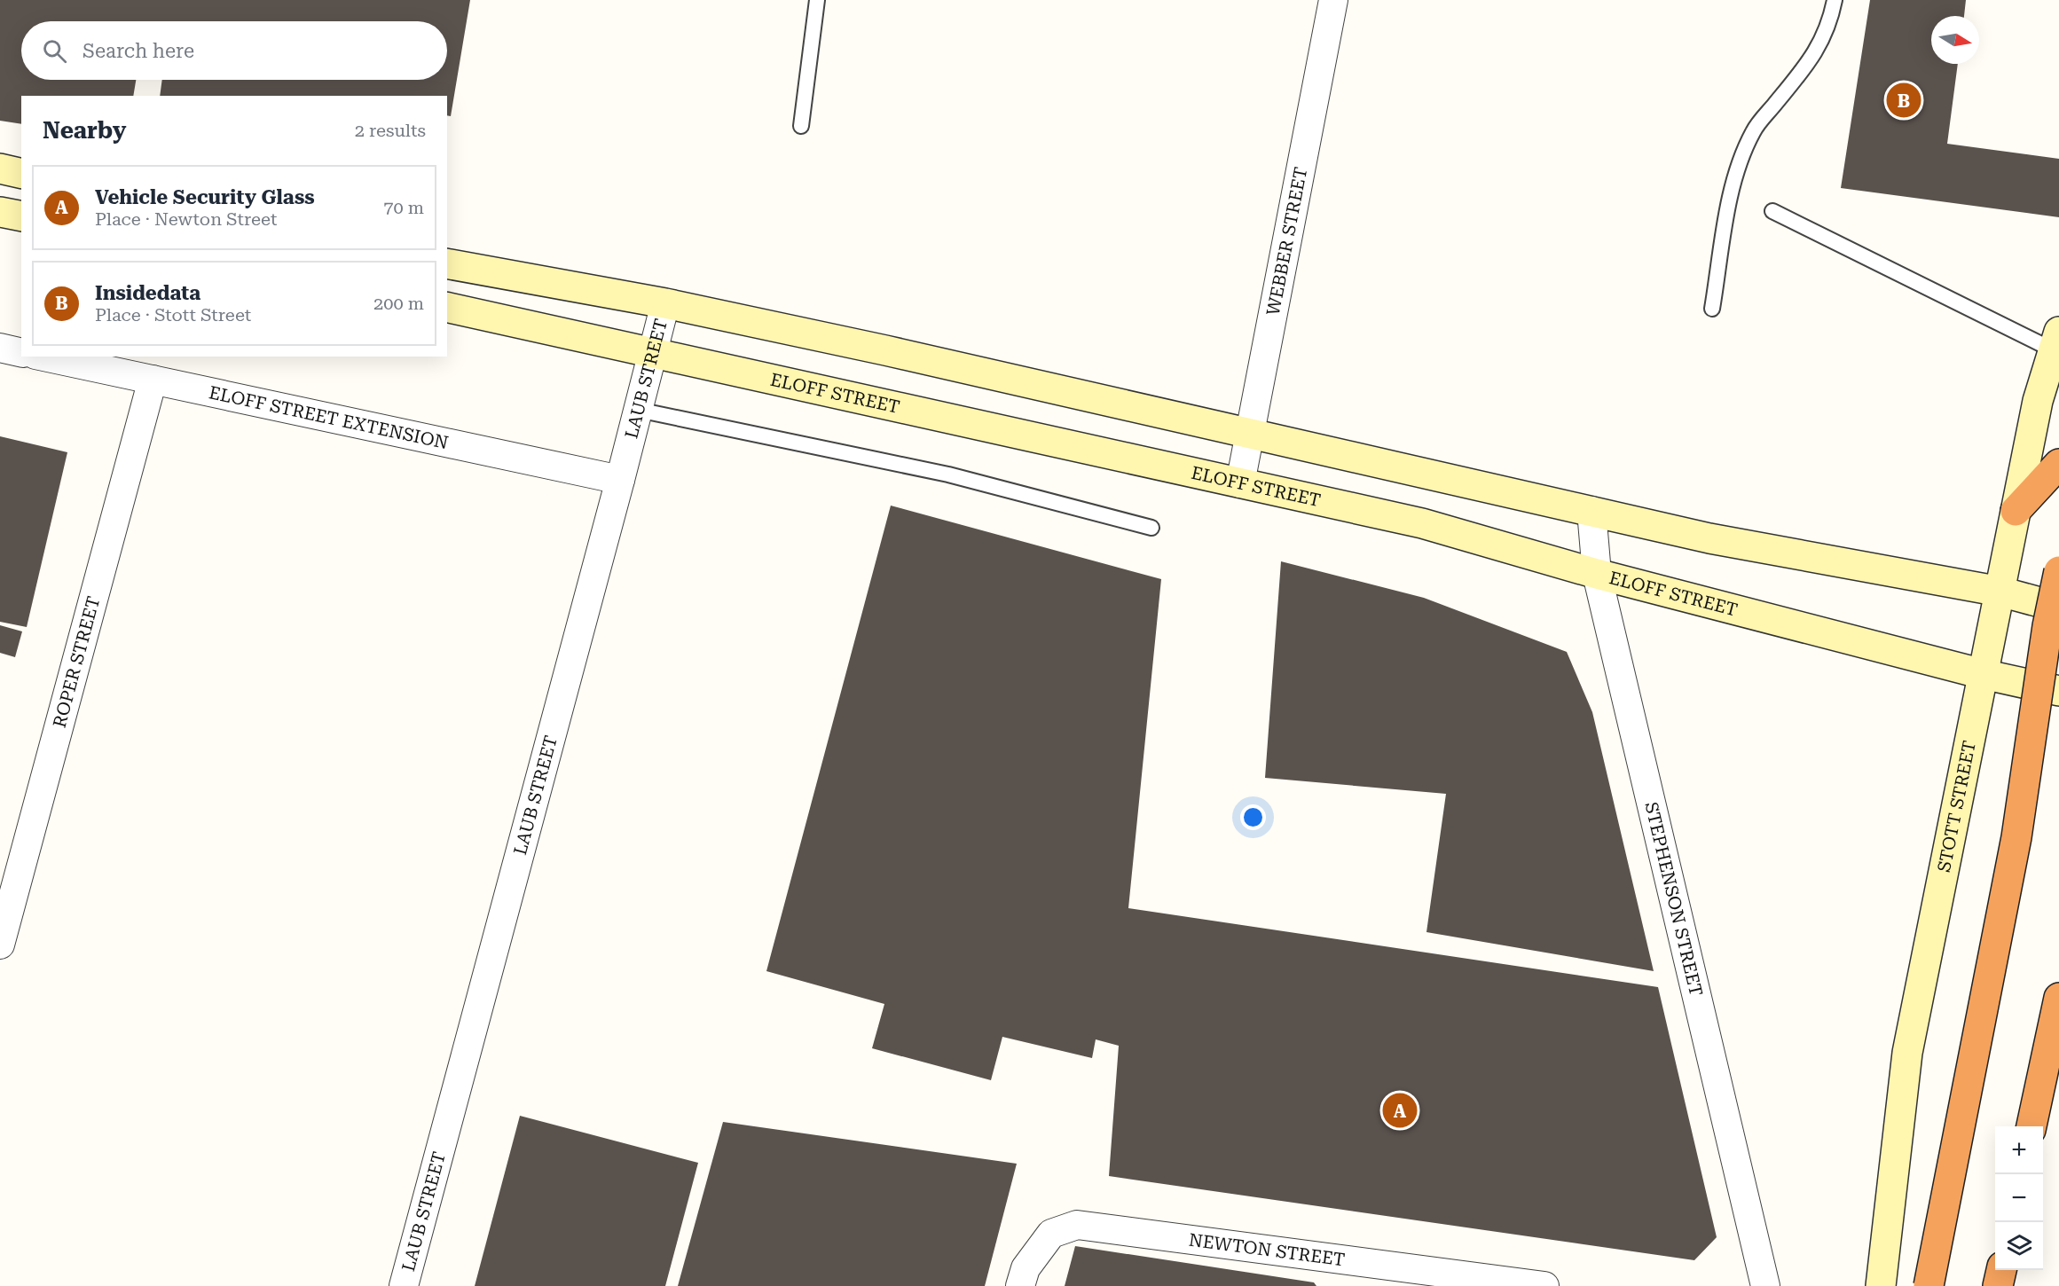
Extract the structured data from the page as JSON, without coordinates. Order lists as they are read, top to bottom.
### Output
{
  "streets": {
    "street": [
      "WEBBER STREET",
      "LAUB STREET",
      "ELOFF STREET",
      "ELOFF STREET EXTENSION",
      "ROPER STREET",
      "STOTT STREET",
      "STEPHENSON STREET",
      "NEWTON STREET"
    ]
  },
  "crossings": [
    ["WEBBER STREET", "ELOFF STREET"],
    ["LAUB STREET", "ELOFF STREET"],
    ["LAUB STREET", "ELOFF STREET EXTENSION"],
    ["ELOFF STREET", "STOTT STREET"],
    ["ELOFF STREET", "STEPHENSON STREET"],
    ["ELOFF STREET EXTENSION", "ROPER STREET"]
  ],
  "north": "right",
  "page": {
    "search": "Search here",
    "pins": ["B", "A"],
    "heading": ["Nearby", "2 results"],
    "list": [
      {
        "mark": "A",
        "name": "Vehicle Security Glass",
        "note": "Place · Newton Street",
        "value": "70 m"
      },
      {
        "mark": "B",
        "name": "Insidedata",
        "note": "Place · Stott Street",
        "value": "200 m"
      }
    ],
    "map_buttons": ["+", "−"]
  }
}
